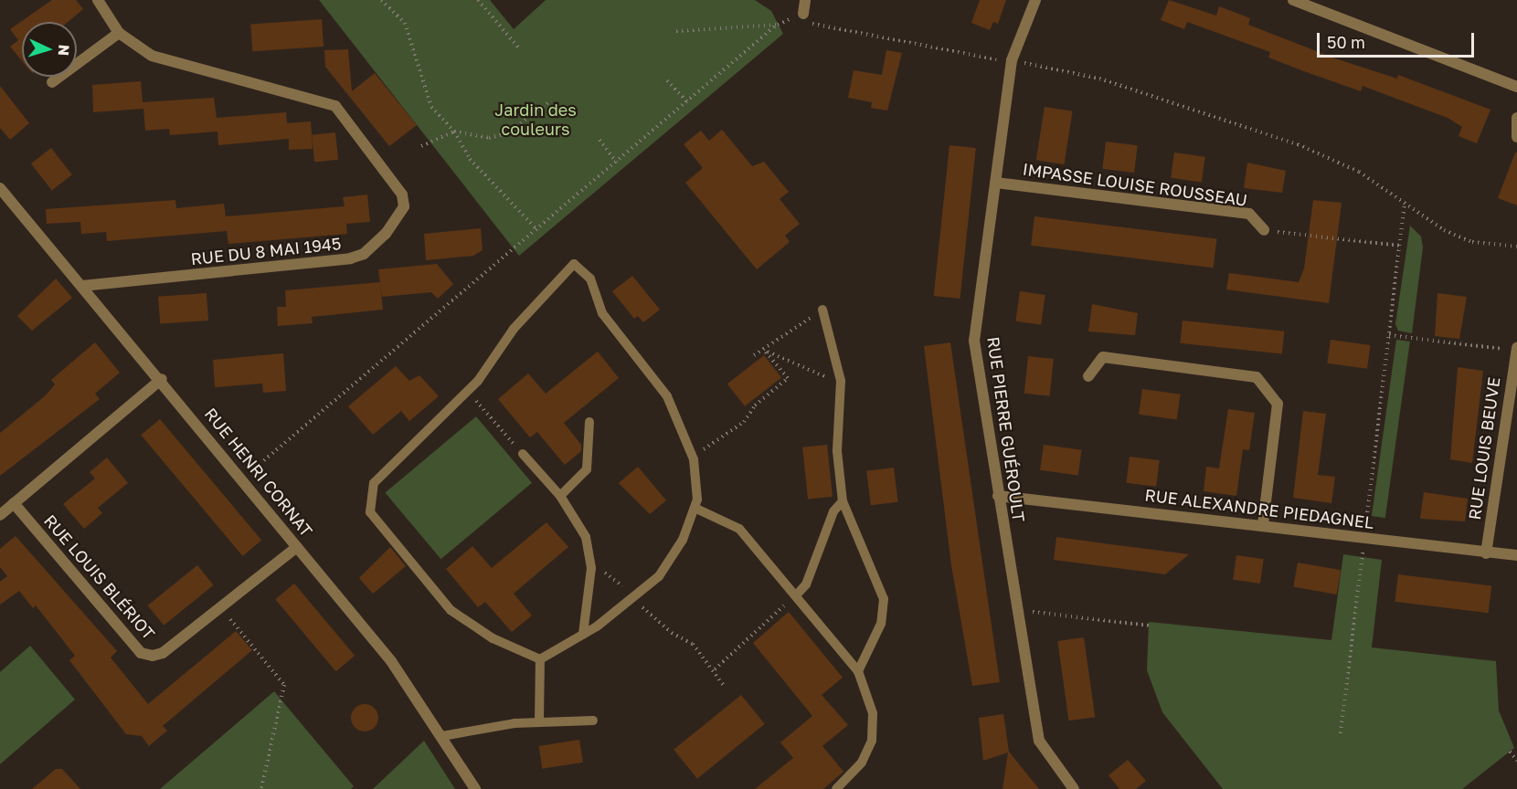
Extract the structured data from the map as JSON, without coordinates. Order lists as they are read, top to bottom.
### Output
{
  "streets": {
    "street": [
      "IMPASSE LOUISE ROUSSEAU",
      "RUE DU 8 MAI 1945",
      "RUE PIERRE GUÉROULT",
      "RUE LOUIS BEUVE",
      "RUE HENRI CORNAT",
      "RUE ALEXANDRE PIEDAGNEL",
      "RUE LOUIS BLÉRIOT"
    ]
  },
  "crossings": [
    ["IMPASSE LOUISE ROUSSEAU", "RUE PIERRE GUÉROULT"],
    ["RUE DU 8 MAI 1945", "RUE HENRI CORNAT"],
    ["RUE PIERRE GUÉROULT", "RUE ALEXANDRE PIEDAGNEL"],
    ["RUE LOUIS BEUVE", "RUE ALEXANDRE PIEDAGNEL"],
    ["RUE HENRI CORNAT", "RUE LOUIS BLÉRIOT"]
  ],
  "parks": ["Jardin des couleurs"],
  "scale_bar": "50 m",
  "north": "right"
}
